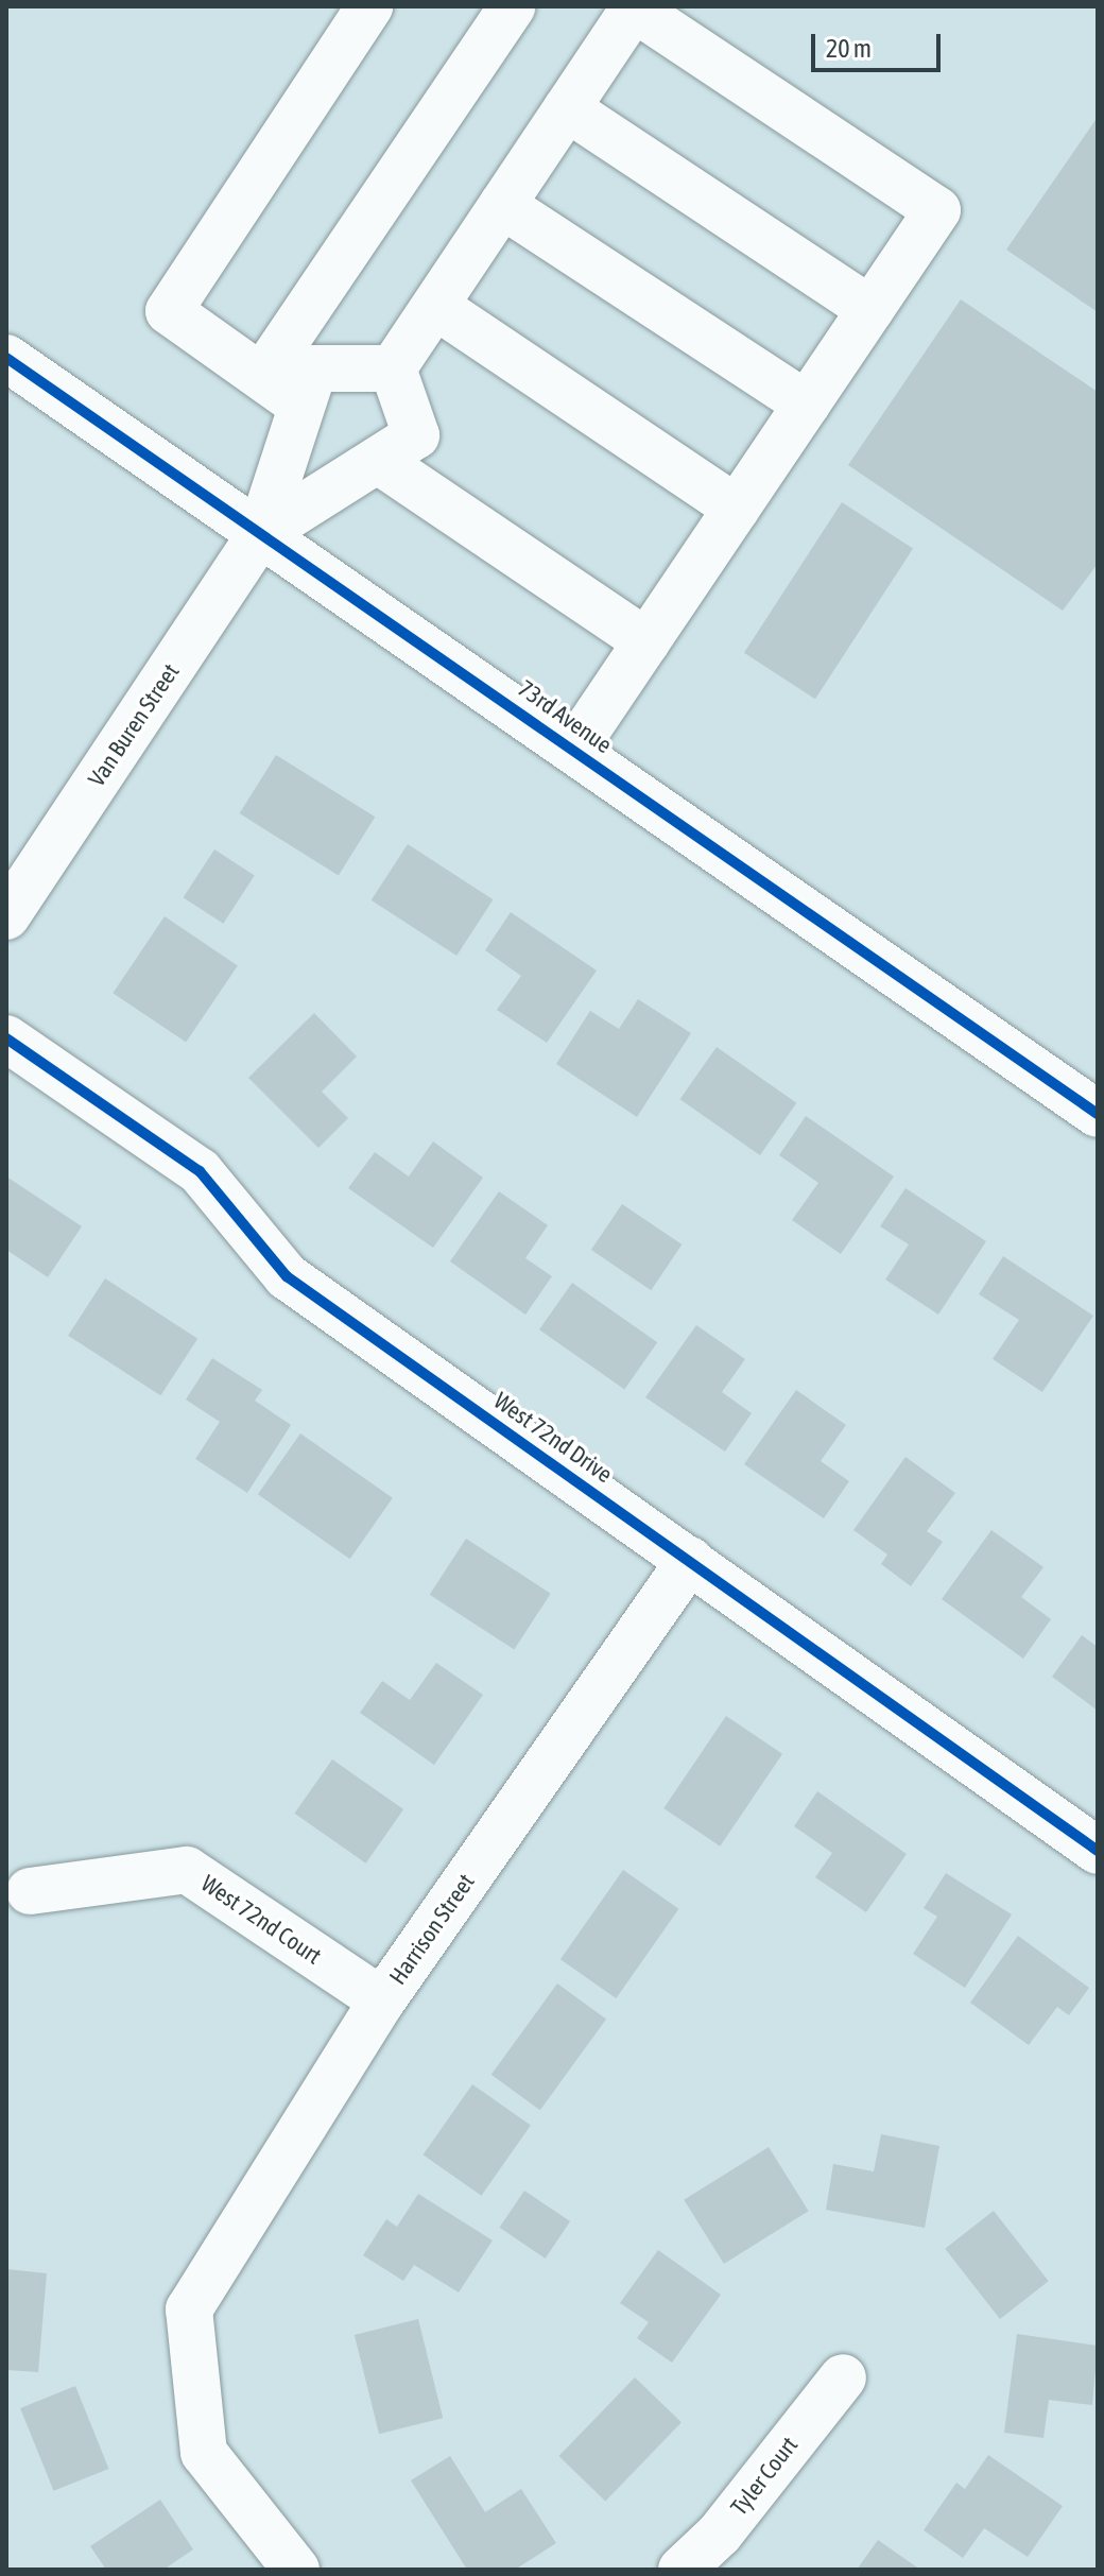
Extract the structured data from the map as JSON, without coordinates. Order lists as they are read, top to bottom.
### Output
{
  "streets": {
    "street": [
      "73rd Avenue",
      "Van Buren Street",
      "West 72nd Drive",
      "West 72nd Court",
      "Harrison Street",
      "Tyler Court"
    ]
  },
  "crossings": [
    ["73rd Avenue", "Van Buren Street"],
    ["West 72nd Drive", "Harrison Street"],
    ["West 72nd Court", "Harrison Street"]
  ],
  "scale_bar": "20 m"
}
